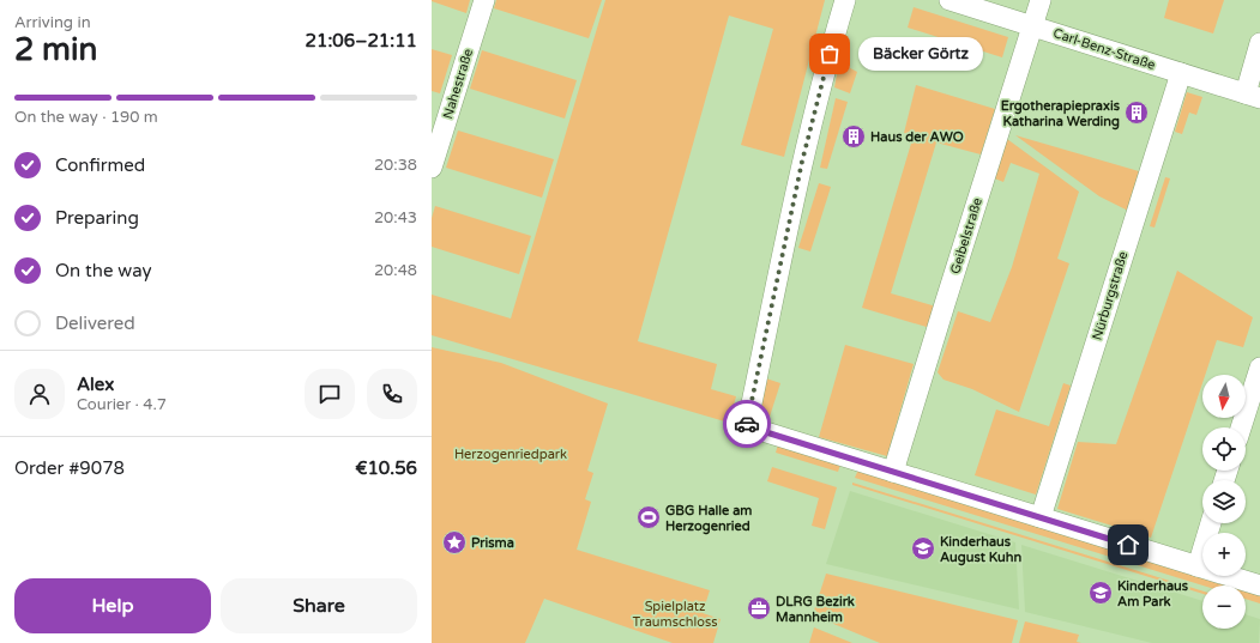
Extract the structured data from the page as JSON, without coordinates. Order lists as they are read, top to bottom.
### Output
{
  "streets": {
    "street": [
      "Carl-Benz-Straße",
      "Nahestraße",
      "Geibelstraße",
      "Nürburgstraße"
    ]
  },
  "crossings": [
    ["Carl-Benz-Straße", "Geibelstraße"],
    ["Carl-Benz-Straße", "Nürburgstraße"]
  ],
  "parks": ["Herzogenriedpark", "Spielplatz Traumschloss"],
  "places": {
    "other": ["Bäcker Görtz"],
    "building": ["Ergotherapiepraxis Katharina Werding", "Haus der AWO"],
    "sports": ["GBG Halle am Herzogenried"],
    "place": ["Prisma"],
    "school or university": ["Kinderhaus August Kuhn", "Kinderhaus Am Park"],
    "office": ["DLRG Bezirk Mannheim"]
  },
  "north": "bottom",
  "page": {
    "heading": ["2 min", "Arriving in", "21:06–21:11"],
    "panel": [
      "Alex",
      "Courier · 4.7",
      "Order #9078",
      "€10.56"
    ],
    "bubble": "Bäcker Görtz",
    "bar": "On the way · 190 m",
    "list": [
      ["Confirmed", "20:38"],
      ["Preparing", "20:43"],
      ["On the way", "20:48"],
      "Delivered"
    ],
    "map_buttons": ["+", "−"],
    "buttons": ["Help", "Share"]
  }
}
